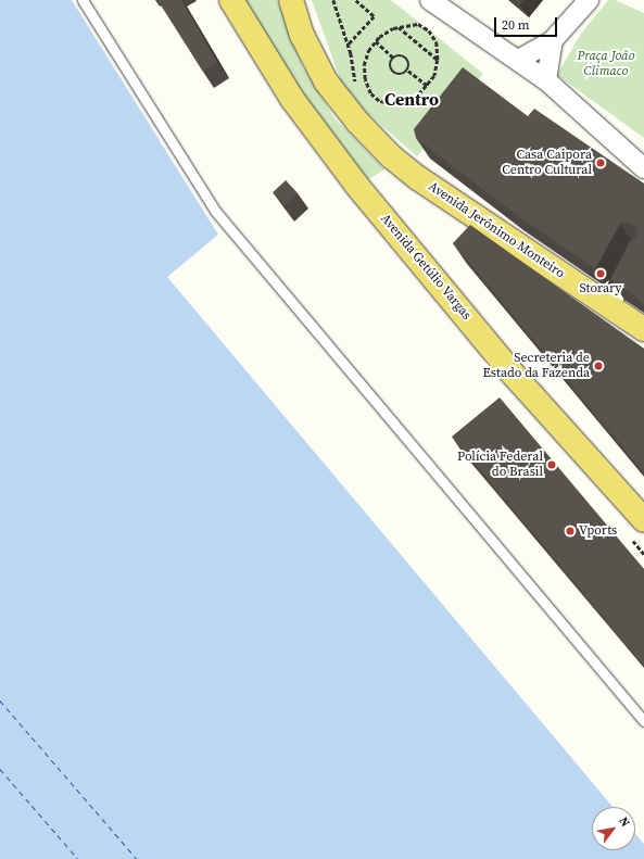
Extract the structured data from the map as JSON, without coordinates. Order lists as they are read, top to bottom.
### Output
{
  "streets": {
    "main road": ["Avenida Jerônimo Monteiro", "Avenida Getúlio Vargas"]
  },
  "districts": ["Centro"],
  "parks": ["Praça João Climaco"],
  "places": [
    "Casa Caipora Centro Cultural",
    "Storary",
    "Secreteria de Estado da Fazenda",
    "Polícia Federal do Brasil",
    "Vports"
  ],
  "scale_bar": "20 m",
  "north": "top right"
}
